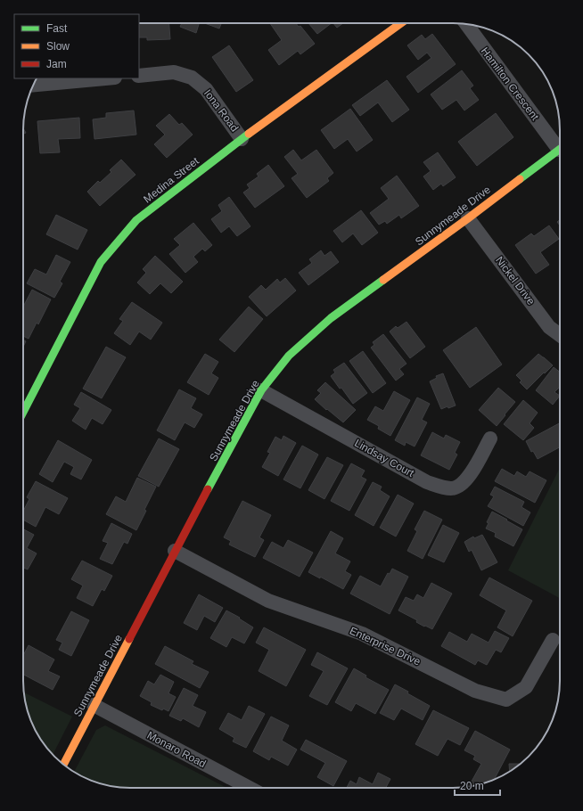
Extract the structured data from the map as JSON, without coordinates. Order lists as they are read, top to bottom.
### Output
{
  "streets": {
    "street": [
      "Hamilton Crescent",
      "Iona Road",
      "Medina Street",
      "Sunnymeade Drive",
      "Nickel Drive",
      "Lindsay Court",
      "Enterprise Drive",
      "Monaro Road"
    ]
  },
  "crossings": [
    ["Iona Road", "Medina Street"],
    ["Sunnymeade Drive", "Nickel Drive"],
    ["Sunnymeade Drive", "Lindsay Court"],
    ["Sunnymeade Drive", "Enterprise Drive"],
    ["Sunnymeade Drive", "Monaro Road"]
  ],
  "legend": ["Fast", "Slow", "Jam"],
  "scale_bar": "20 m"
}
